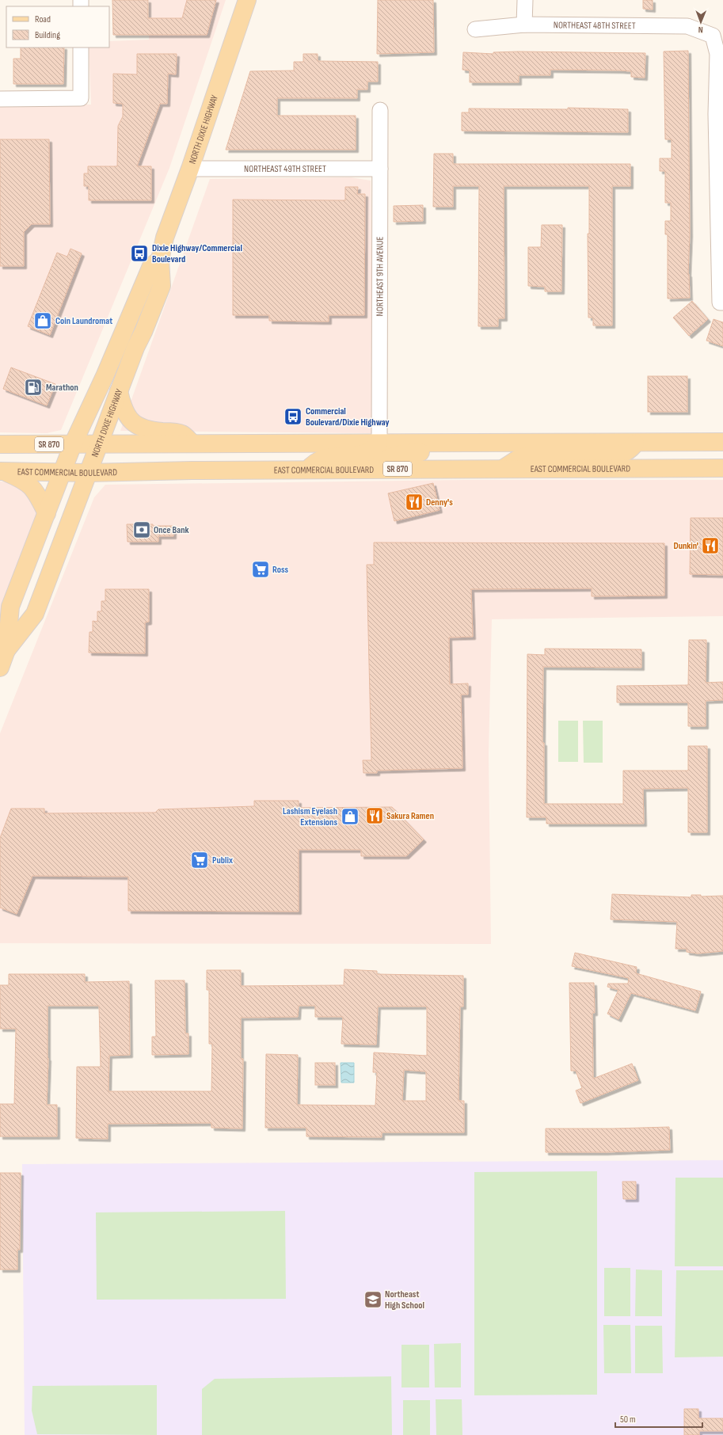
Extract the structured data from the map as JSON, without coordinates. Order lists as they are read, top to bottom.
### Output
{
  "streets": {
    "main road": ["NORTH DIXIE HIGHWAY", "SR 870", "EAST COMMERCIAL BOULEVARD"],
    "street": ["NORTHEAST 48TH STREET", "NORTHEAST 49TH STREET", "NORTHEAST 9TH AVENUE"]
  },
  "crossings": [
    ["NORTH DIXIE HIGHWAY", "NORTHEAST 49TH STREET"],
    ["NORTH DIXIE HIGHWAY", "SR 870"],
    ["NORTH DIXIE HIGHWAY", "EAST COMMERCIAL BOULEVARD"],
    ["NORTHEAST 49TH STREET", "NORTHEAST 9TH AVENUE"],
    ["NORTHEAST 9TH AVENUE", "SR 870"]
  ],
  "places": {
    "bus stop": ["Dixie Highway/Commercial Boulevard", "Commercial Boulevard/Dixie Highway"],
    "shop": ["Coin Laundromat", "Lashism Eyelash Extensions"],
    "fuel station": ["Marathon"],
    "restaurant": ["Denny's", "Dunkin'", "Sakura Ramen"],
    "bank": ["Once Bank"],
    "supermarket": ["Ross", "Publix"],
    "school or university": ["Northeast High School"]
  },
  "legend": ["Road", "Building"],
  "scale_bar": "50 m",
  "north": "bottom"
}
